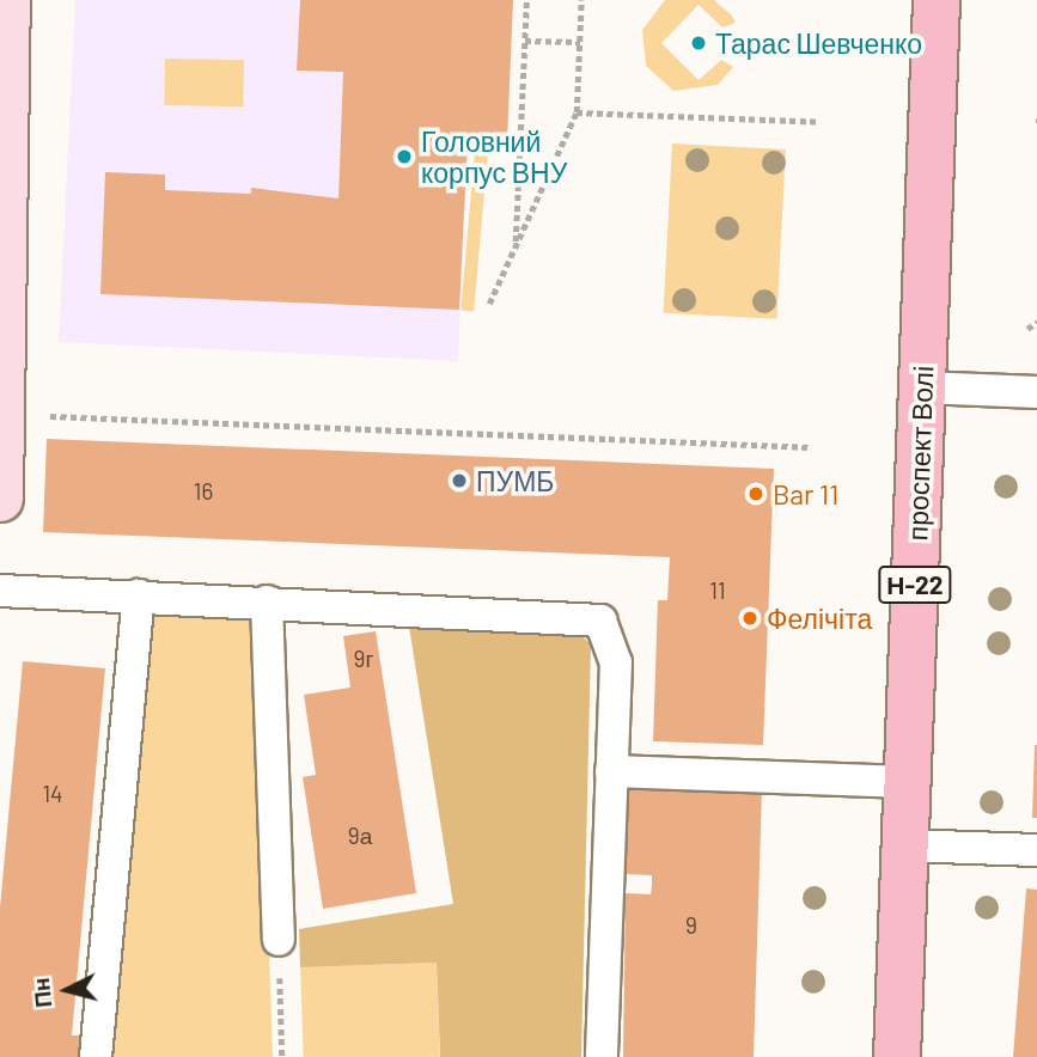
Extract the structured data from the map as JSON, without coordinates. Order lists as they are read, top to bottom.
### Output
{
  "streets": {
    "main road": ["проспект Волі", "Н-22"]
  },
  "places": [
    "Тарас Шевченко",
    "Головний корпус ВНУ",
    "ПУМБ",
    "Bar 11",
    "Фелічіта"
  ],
  "house_numbers": [
    "16",
    "11",
    "9г",
    "14",
    "9а",
    "9"
  ],
  "north": "left"
}
